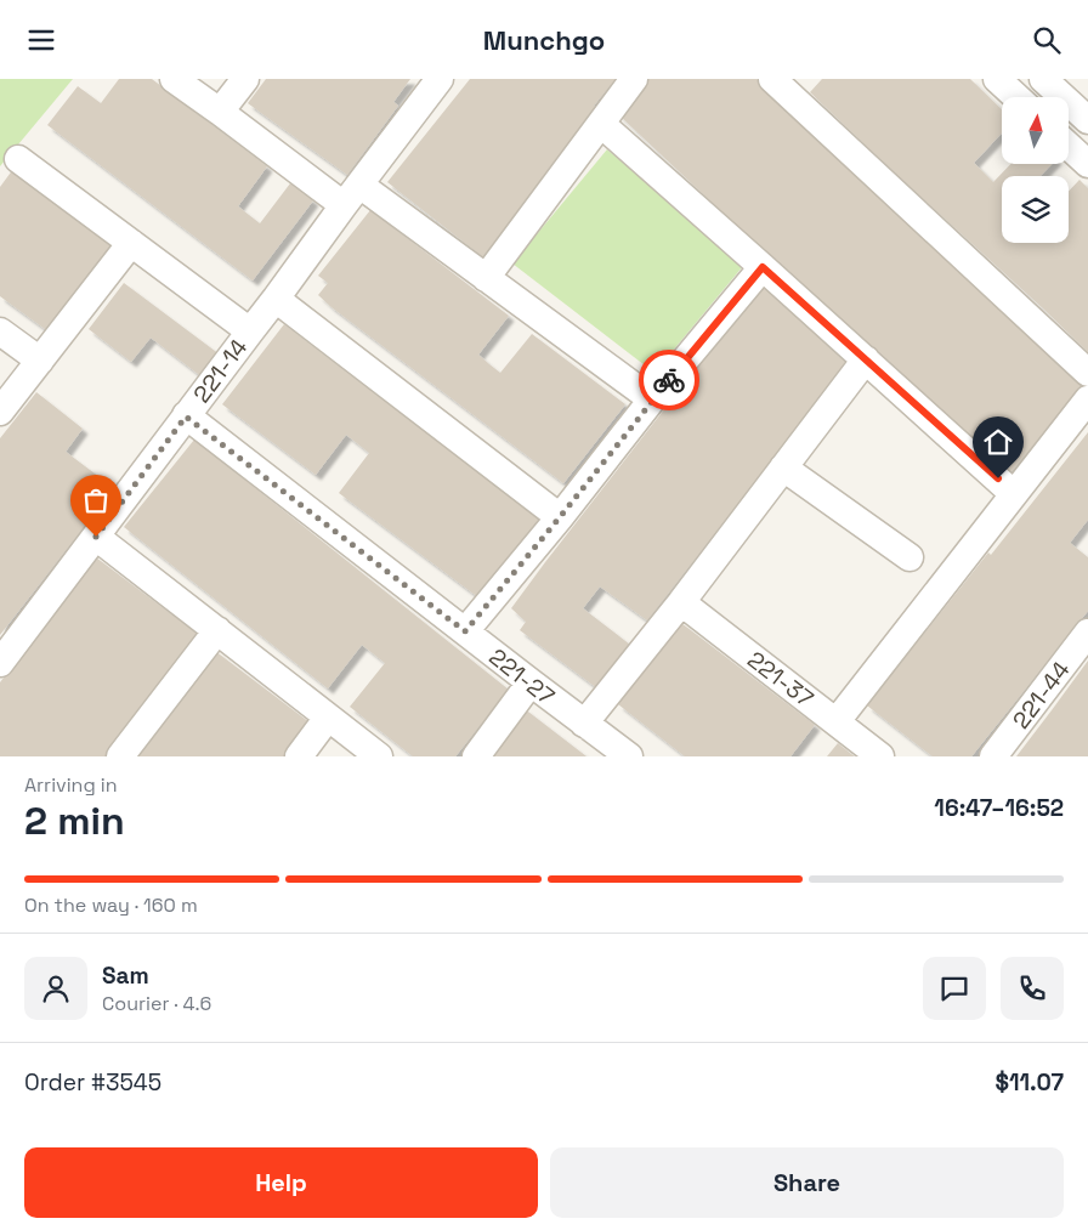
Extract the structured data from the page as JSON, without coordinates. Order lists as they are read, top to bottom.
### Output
{
  "streets": {
    "street": [
      "221-14",
      "221-27",
      "221-37",
      "221-44"
    ]
  },
  "crossings": [
    ["221-14", "221-27"]
  ],
  "north": "top",
  "page": {
    "header": "Munchgo",
    "heading": ["2 min", "Arriving in", "16:47–16:52"],
    "panel": [
      "Sam",
      "Courier · 4.6",
      "Order #3545",
      "$11.07"
    ],
    "bar": "On the way · 160 m",
    "buttons": ["Help", "Share"]
  }
}
